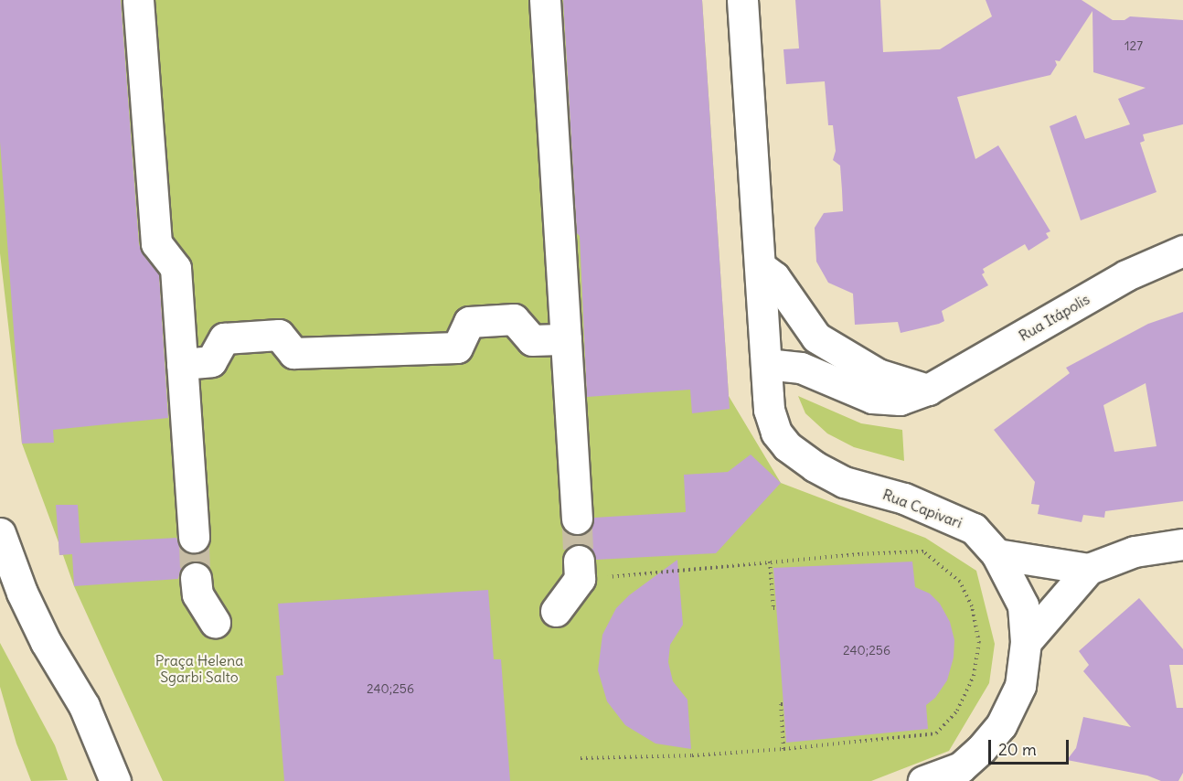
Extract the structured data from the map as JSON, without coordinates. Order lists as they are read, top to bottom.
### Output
{
  "streets": {
    "main road": ["Rua Itápolis", "Rua Capivari"]
  },
  "crossings": [
    ["Rua Itápolis", "Rua Capivari"]
  ],
  "parks": ["Praça Helena Sgarbi Salto"],
  "house_numbers": ["127", "240;256", "240;256"],
  "scale_bar": "20 m"
}
